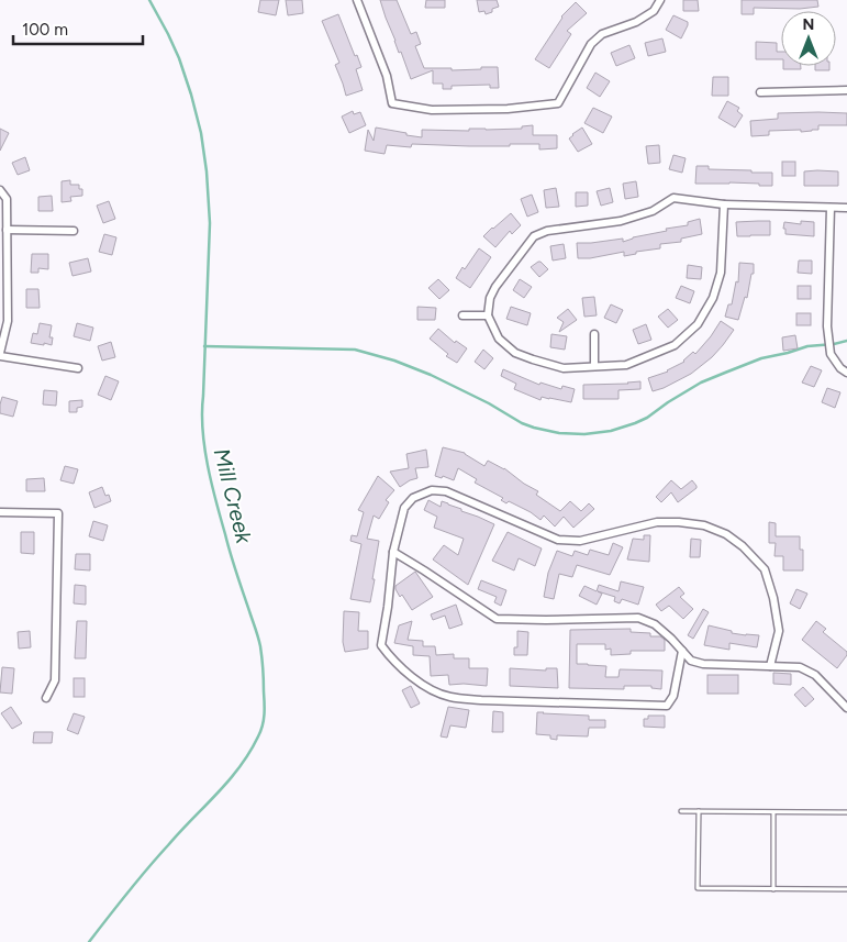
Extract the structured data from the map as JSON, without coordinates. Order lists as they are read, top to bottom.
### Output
{
  "water": ["Mill Creek"],
  "scale_bar": "100 m",
  "north": "top"
}
